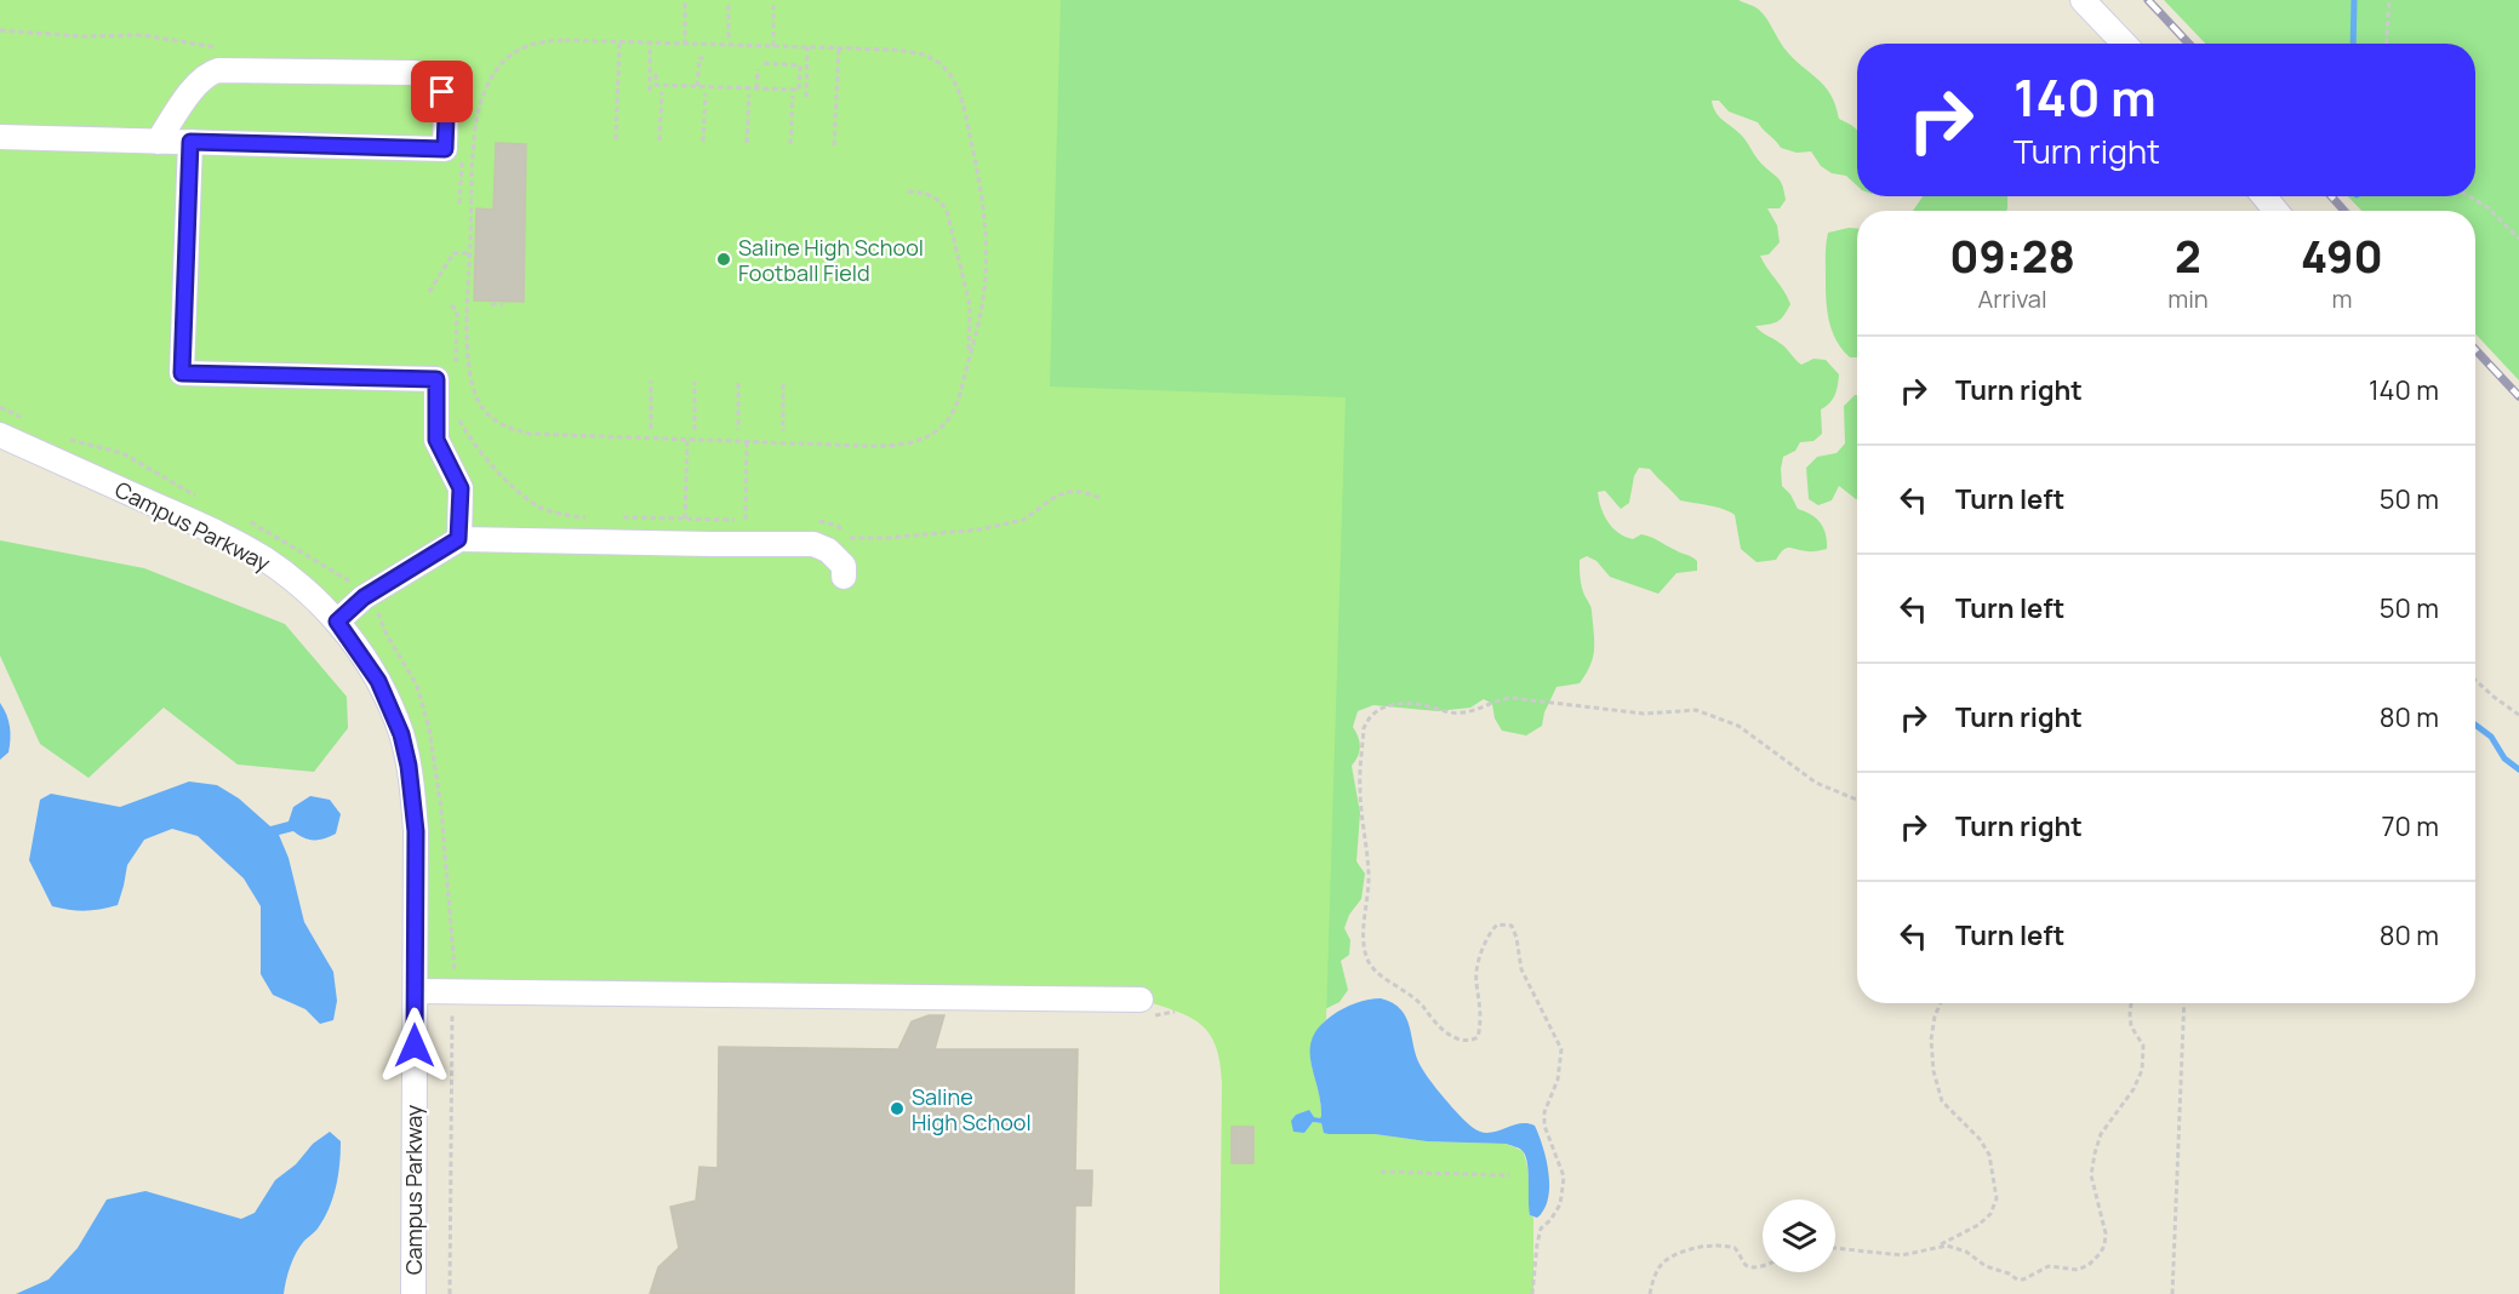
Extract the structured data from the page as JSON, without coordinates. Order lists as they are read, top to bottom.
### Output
{
  "streets": {
    "street": ["Campus Parkway"]
  },
  "places": ["Saline High School Football Field", "Saline High School"],
  "page": {
    "turn": ["140 m", "Turn right"],
    "eta": [
      "09:28",
      "Arrival",
      "2",
      "min",
      "490",
      "m"
    ],
    "list": [
      {
        "name": "Turn right",
        "value": "140 m"
      },
      {
        "name": "Turn left",
        "value": "50 m"
      },
      {
        "name": "Turn left",
        "value": "50 m"
      },
      {
        "name": "Turn right",
        "value": "80 m"
      },
      {
        "name": "Turn right",
        "value": "70 m"
      },
      {
        "name": "Turn left",
        "value": "80 m"
      }
    ]
  }
}
